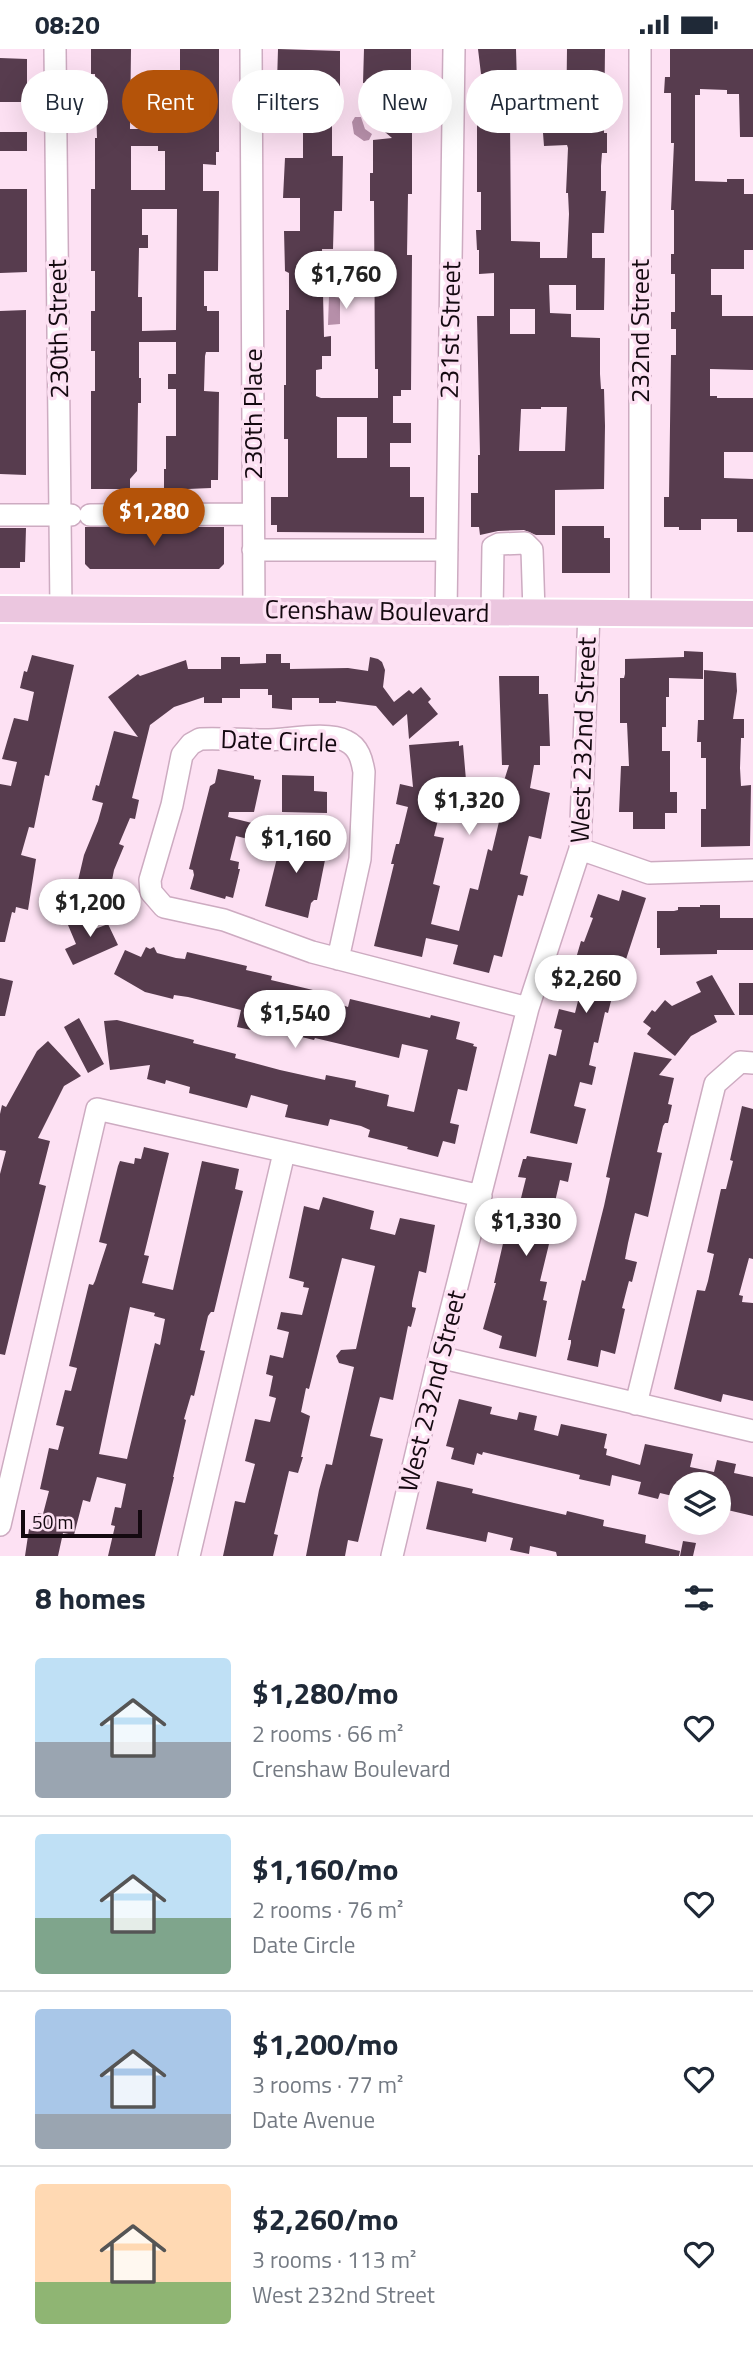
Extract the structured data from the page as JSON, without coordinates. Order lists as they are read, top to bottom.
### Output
{
  "streets": {
    "main road": ["Crenshaw Boulevard"],
    "street": [
      "230th Street",
      "231st Street",
      "232nd Street",
      "230th Place",
      "West 232nd Street",
      "Date Circle"
    ]
  },
  "crossings": [
    ["230th Street", "Crenshaw Boulevard"],
    ["231st Street", "Crenshaw Boulevard"],
    ["232nd Street", "Crenshaw Boulevard"],
    ["230th Place", "Crenshaw Boulevard"],
    ["Crenshaw Boulevard", "West 232nd Street"]
  ],
  "scale_bar": "50 m",
  "page": {
    "status": "08:20",
    "chip": [
      "Buy",
      "Rent",
      "Filters",
      "New",
      "Apartment"
    ],
    "price": [
      "$1,760",
      "$1,280",
      "$1,320",
      "$1,160",
      "$1,200",
      "$2,260",
      "$1,540",
      "$1,330"
    ],
    "scale": "50 m",
    "heading": "8 homes",
    "list": [
      {
        "name": "$1,280/mo",
        "note": "2 rooms · 66 m² · Crenshaw Boulevard"
      },
      {
        "name": "$1,160/mo",
        "note": "2 rooms · 76 m² · Date Circle"
      },
      {
        "name": "$1,200/mo",
        "note": "3 rooms · 77 m² · Date Avenue"
      },
      {
        "name": "$2,260/mo",
        "note": "3 rooms · 113 m² · West 232nd Street"
      }
    ]
  }
}
